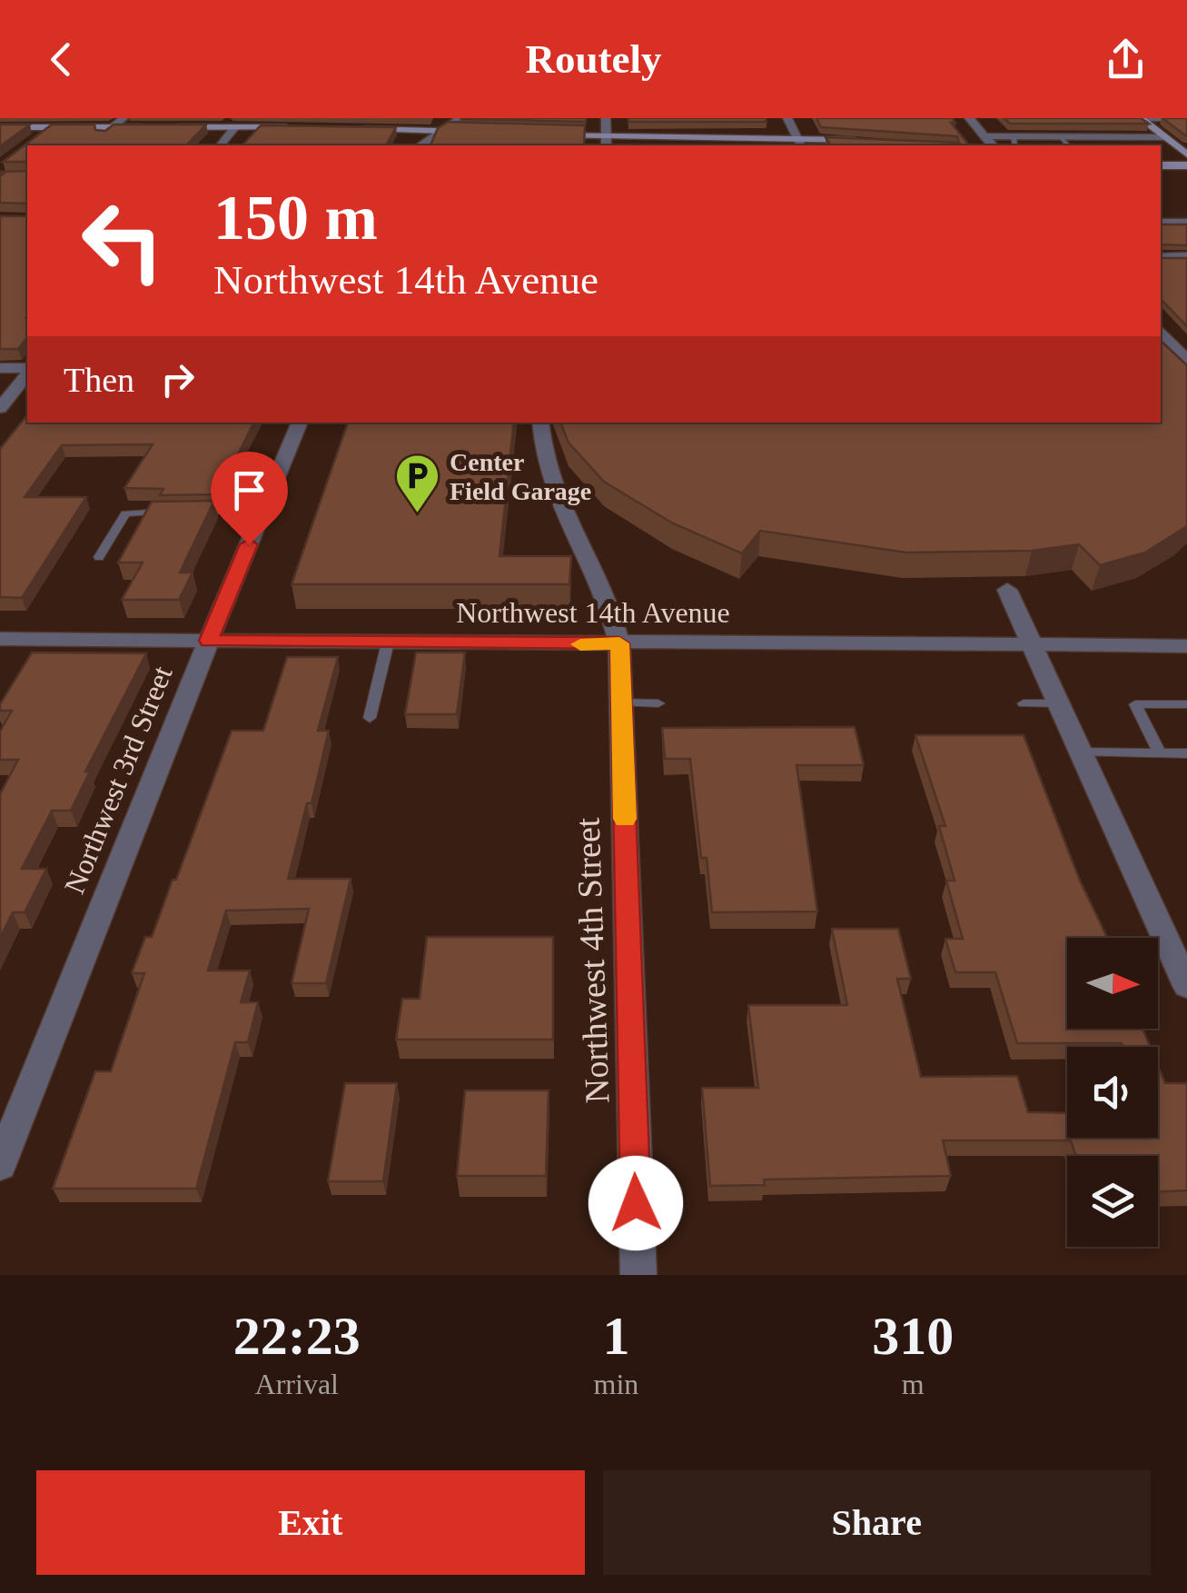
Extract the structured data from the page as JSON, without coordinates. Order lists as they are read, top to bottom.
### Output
{
  "streets": {
    "street": ["Northwest 14th Avenue", "Northwest 3rd Street", "Northwest 4th Street"]
  },
  "crossings": [
    ["Northwest 14th Avenue", "Northwest 3rd Street"],
    ["Northwest 14th Avenue", "Northwest 4th Street"]
  ],
  "places": {
    "parking": ["Center Field Garage"]
  },
  "north": "right",
  "page": {
    "header": "Routely",
    "turn": ["150 m", "Northwest 14th Avenue"],
    "then": "Then",
    "eta": [
      "22:23",
      "Arrival",
      "1",
      "min",
      "310",
      "m"
    ],
    "buttons": ["Exit", "Share"]
  }
}
